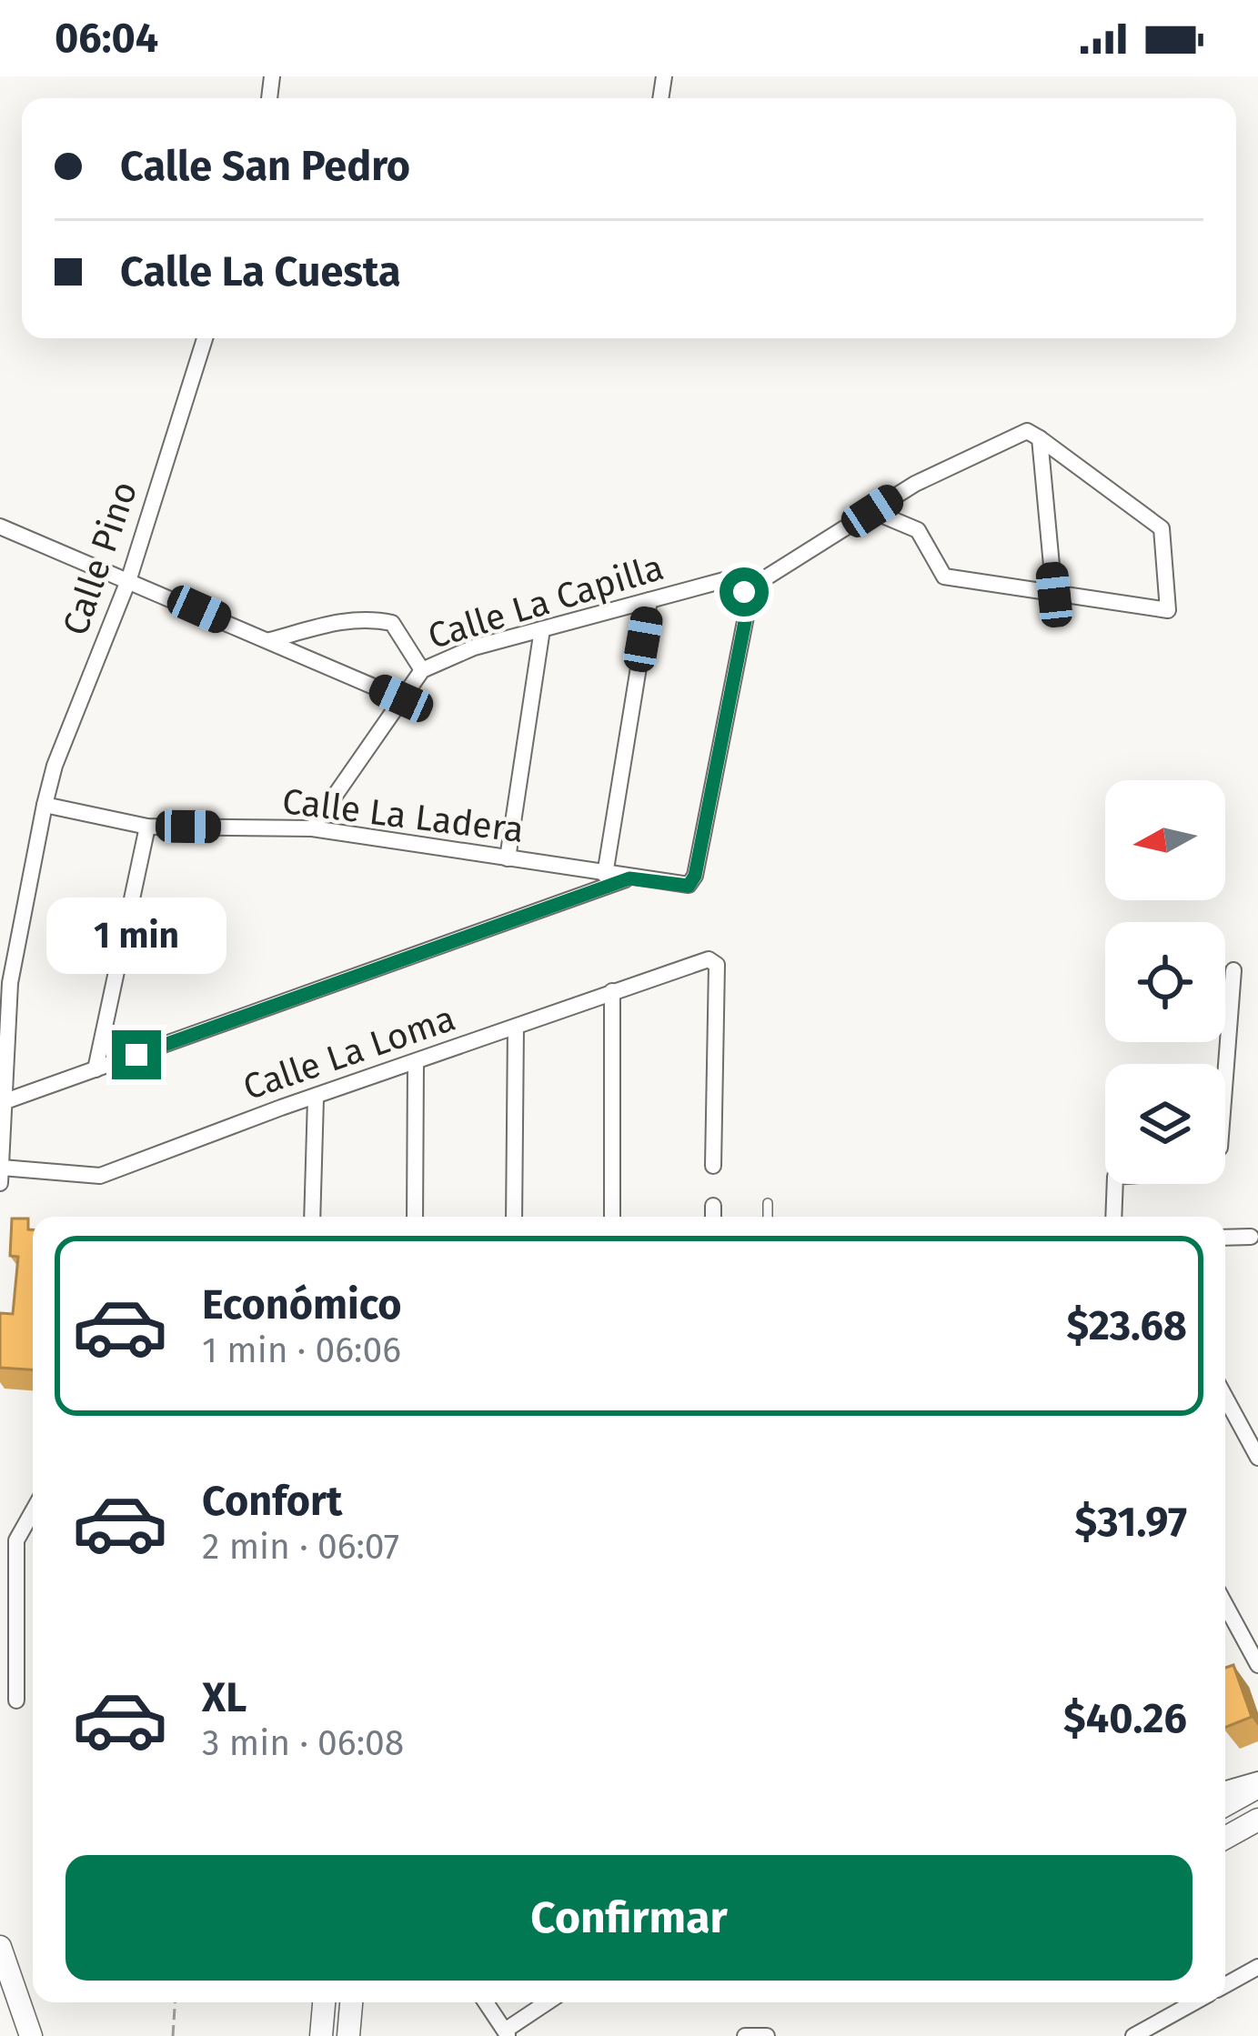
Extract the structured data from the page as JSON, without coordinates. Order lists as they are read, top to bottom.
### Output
{
  "streets": {
    "street": [
      "Calle Pino",
      "Calle La Capilla",
      "Calle La Ladera",
      "Calle La Loma"
    ]
  },
  "crossings": [
    ["Calle Pino", "Calle La Ladera"],
    ["Calle Pino", "Calle La Loma"],
    ["Calle La Capilla", "Calle La Ladera"]
  ],
  "north": "left",
  "page": {
    "status": "06:04",
    "banner": ["Calle San Pedro", "Calle La Cuesta"],
    "bubble": "1 min",
    "list": [
      {
        "name": "Económico",
        "note": "1 min · 06:06",
        "value": "$23.68"
      },
      {
        "name": "Confort",
        "note": "2 min · 06:07",
        "value": "$31.97"
      },
      {
        "name": "XL",
        "note": "3 min · 06:08",
        "value": "$40.26"
      }
    ],
    "buttons": "Confirmar"
  }
}
